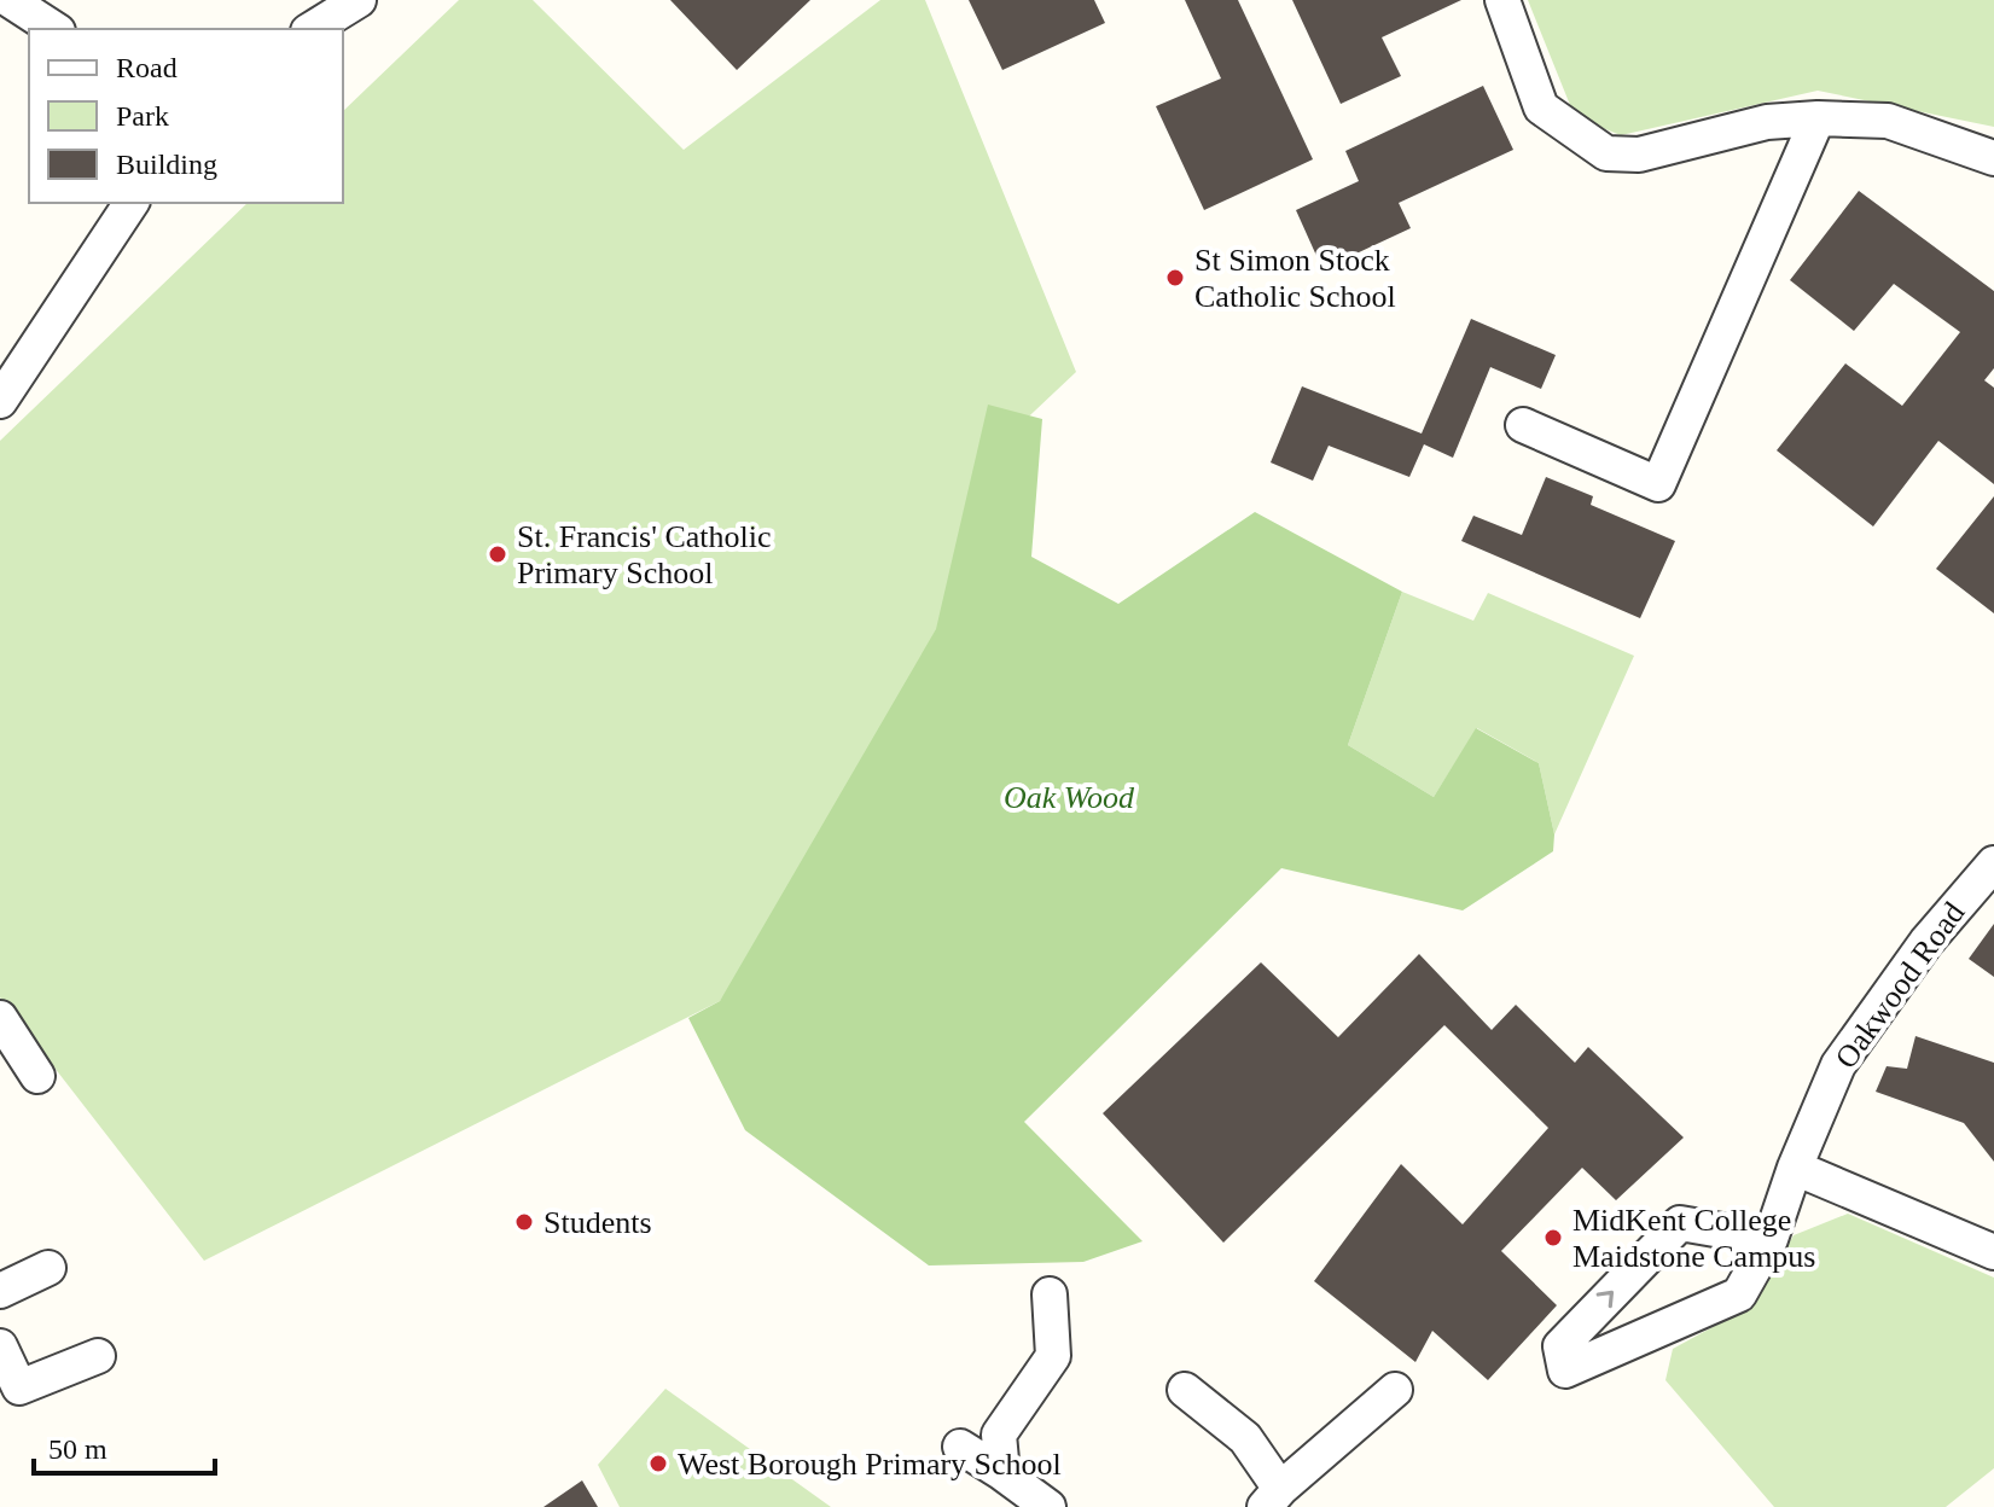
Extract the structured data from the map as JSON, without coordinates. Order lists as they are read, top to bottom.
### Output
{
  "streets": {
    "street": ["Oakwood Road"]
  },
  "parks": ["Oak Wood"],
  "places": [
    "St Simon Stock Catholic School",
    "St. Francis' Catholic Primary School",
    "Students",
    "MidKent College Maidstone Campus",
    "West Borough Primary School"
  ],
  "legend": ["Road", "Park", "Building"],
  "scale_bar": "50 m"
}
